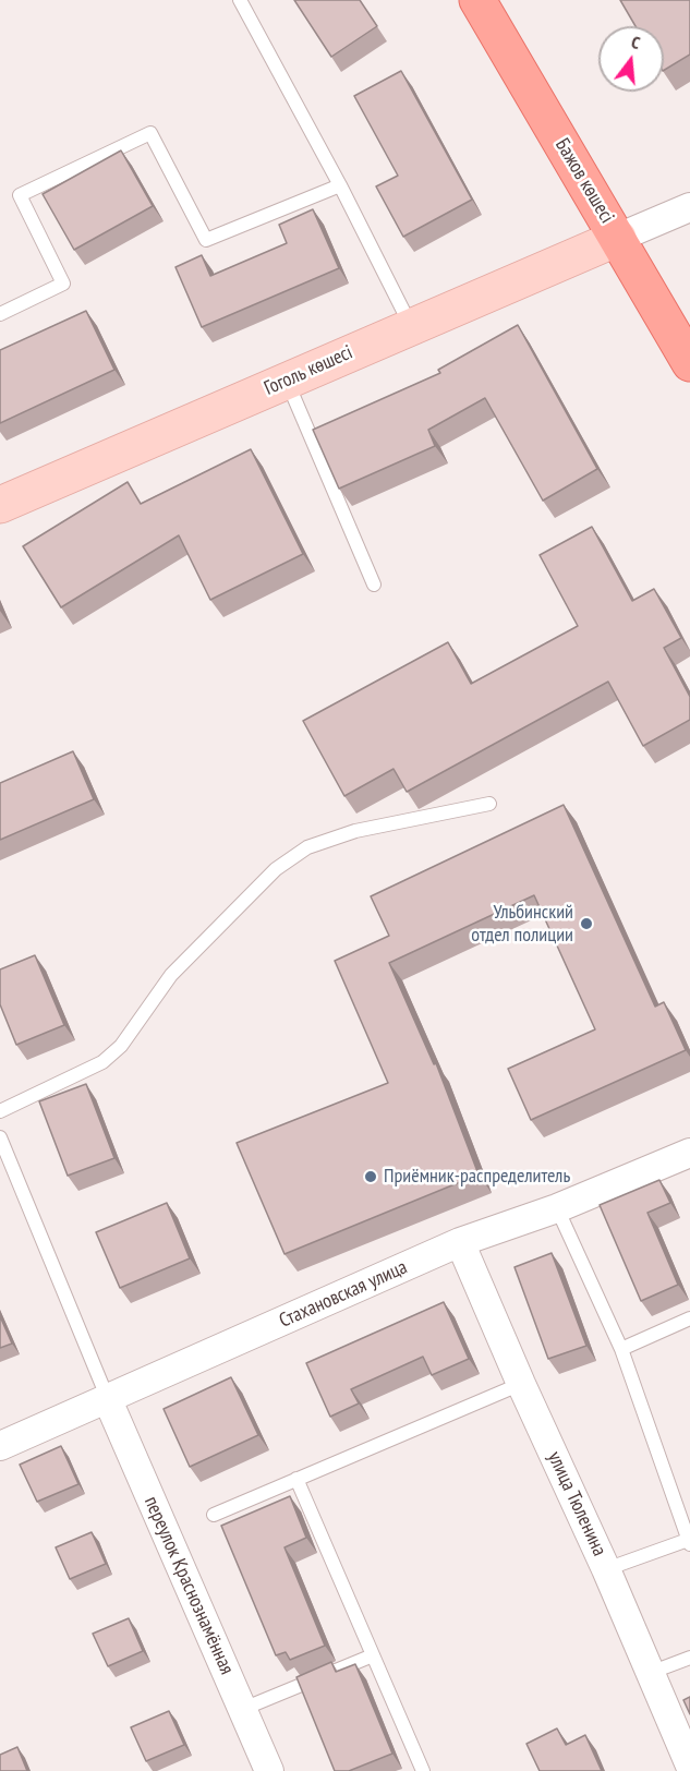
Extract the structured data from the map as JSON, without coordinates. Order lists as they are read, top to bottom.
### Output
{
  "streets": {
    "main road": ["Бажов көшесі", "Гоголь көшесі"],
    "street": ["Стахановская улица", "улица Тюленина", "переулок Краснознамённая"]
  },
  "crossings": [
    ["Бажов көшесі", "Гоголь көшесі"],
    ["Стахановская улица", "улица Тюленина"],
    ["Стахановская улица", "переулок Краснознамённая"]
  ],
  "places": ["Ульбинский отдел полиции", "Приёмник-распределитель"],
  "north": "top"
}
